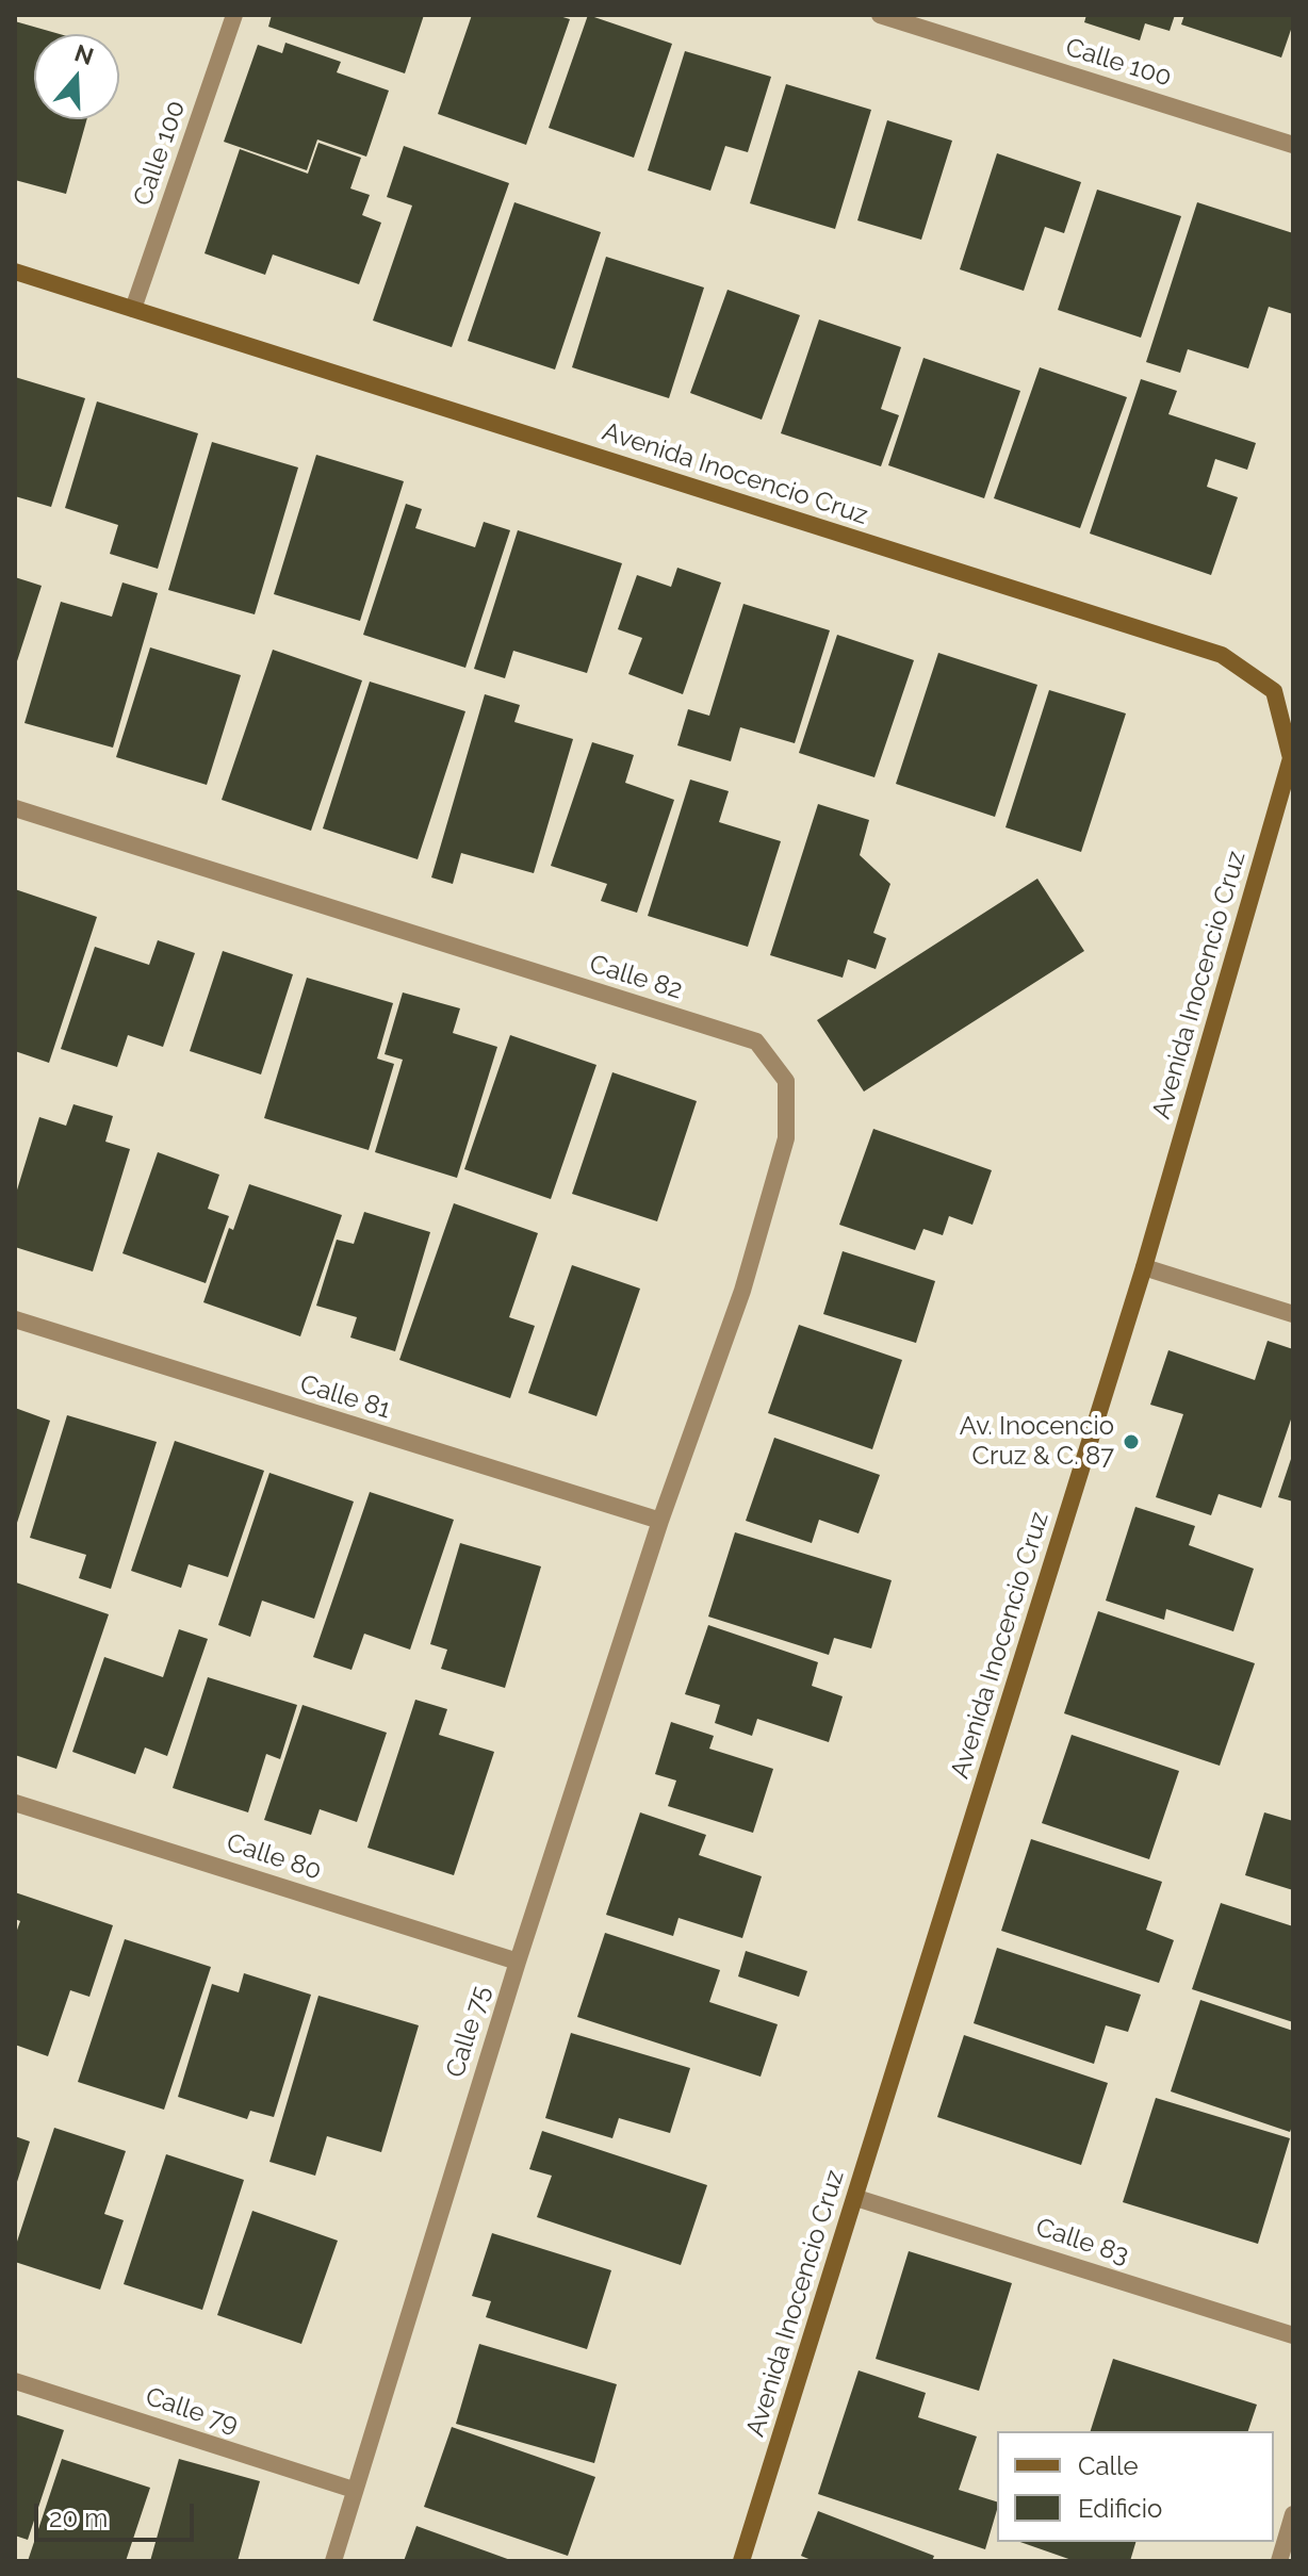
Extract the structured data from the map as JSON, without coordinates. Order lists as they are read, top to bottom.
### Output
{
  "streets": {
    "street": [
      "Calle 100",
      "Avenida Inocencio Cruz",
      "Calle 82",
      "Calle 81",
      "Calle 80",
      "Calle 75",
      "Calle 83",
      "Calle 79"
    ]
  },
  "crossings": [
    ["Calle 100", "Avenida Inocencio Cruz"],
    ["Avenida Inocencio Cruz", "Calle 83"],
    ["Calle 82", "Calle 81"],
    ["Calle 82", "Calle 75"],
    ["Calle 81", "Calle 75"],
    ["Calle 80", "Calle 75"],
    ["Calle 75", "Calle 79"]
  ],
  "places": ["Av. Inocencio Cruz & C. 87"],
  "legend": ["Calle", "Edificio"],
  "scale_bar": "20 m",
  "north": "top"
}
